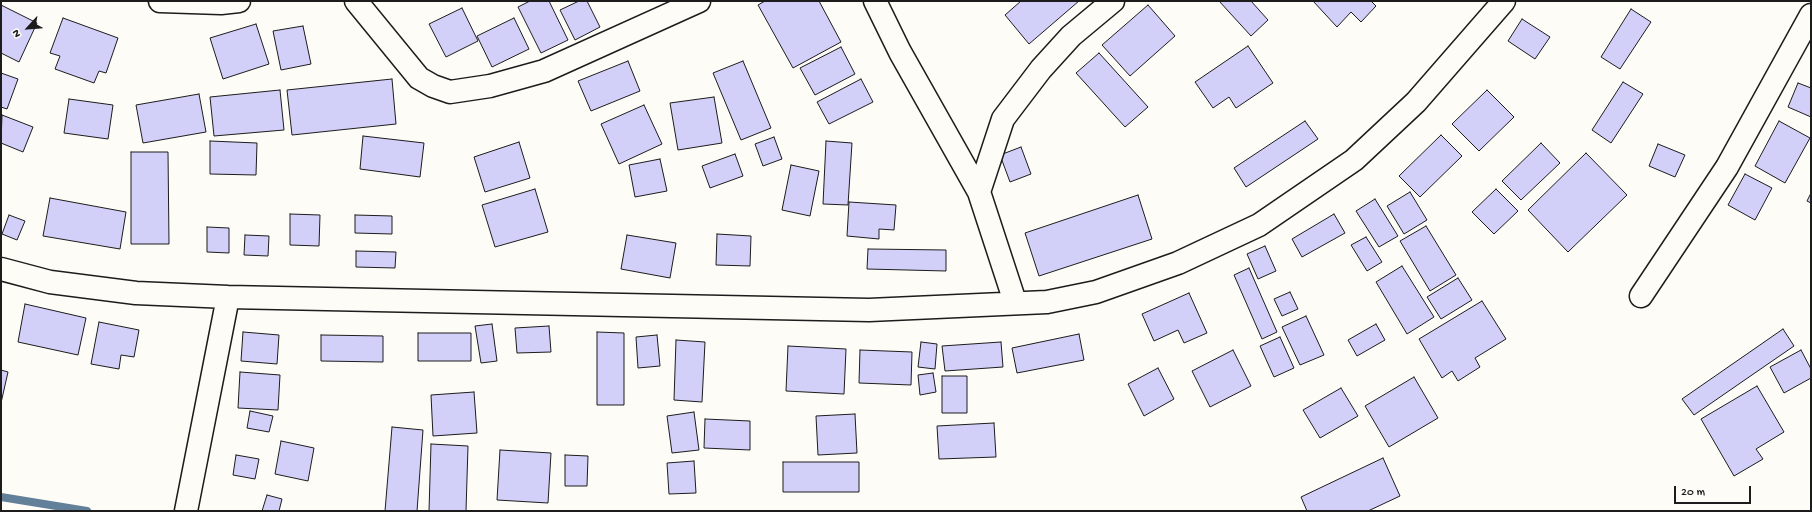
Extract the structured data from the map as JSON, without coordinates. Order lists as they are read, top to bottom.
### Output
{
  "scale_bar": "20 m",
  "north": "bottom left"
}
